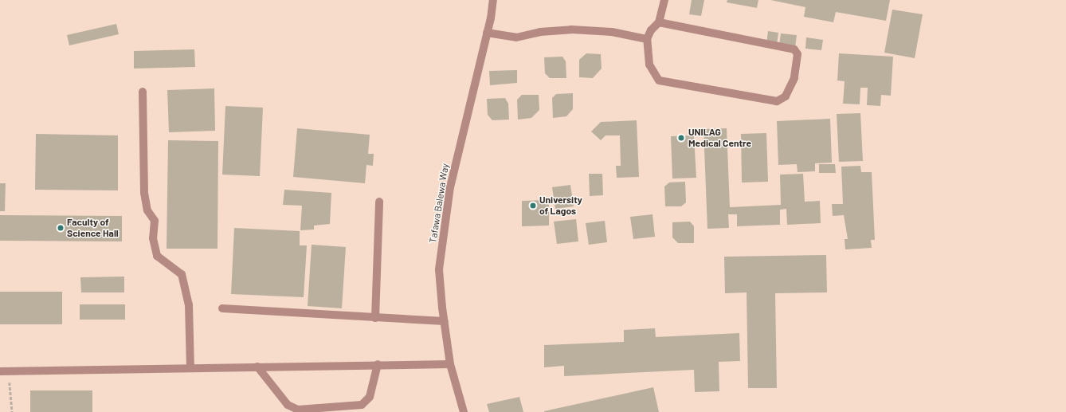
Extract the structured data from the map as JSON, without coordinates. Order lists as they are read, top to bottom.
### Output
{
  "streets": {
    "street": ["Tafawa Balewa Way"]
  },
  "places": ["UNILAG Medical Centre", "University of Lagos", "Faculty of Science Hall"]
}
